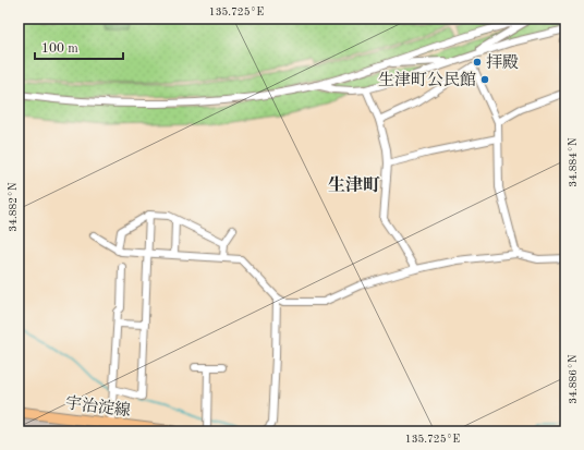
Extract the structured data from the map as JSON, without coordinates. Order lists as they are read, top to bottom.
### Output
{
  "streets": {
    "main road": ["宇治淀線"]
  },
  "districts": ["生津町"],
  "places": ["拝殿", "生津町公民館"],
  "scale_bar": "100 m",
  "coordinates": [
    "135.725°E",
    "34.884°N",
    "34.882°N",
    "34.886°N"
  ]
}
